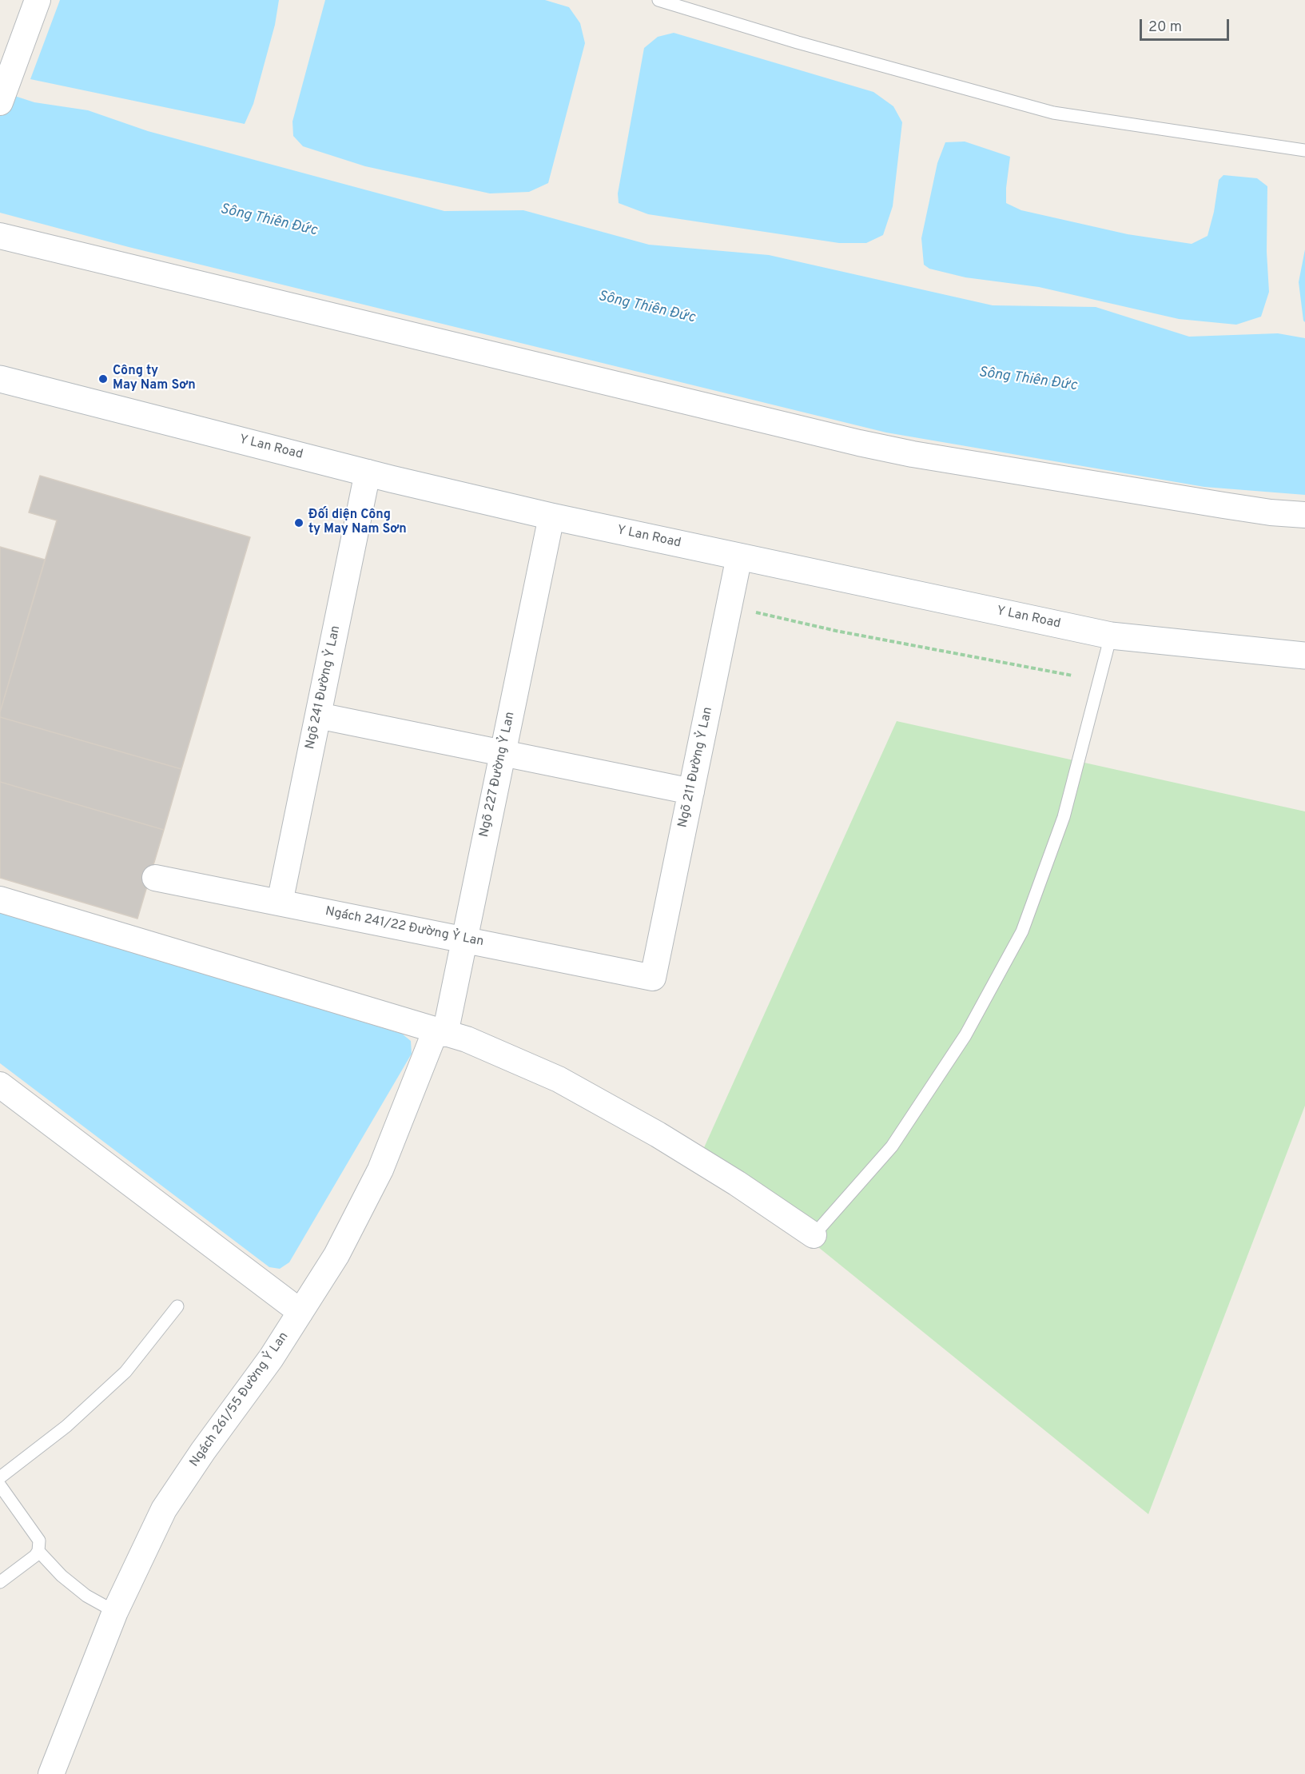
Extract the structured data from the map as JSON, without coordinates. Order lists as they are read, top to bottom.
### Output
{
  "streets": {
    "main road": ["Y Lan Road"],
    "street": [
      "Ngõ 241 Đường Ỷ Lan",
      "Ngõ 211 Đường Ỷ Lan",
      "Ngõ 227 Đường Ỷ Lan",
      "Ngách 241/22 Đường Ỷ Lan",
      "Ngách 261/55 Đường Ỷ Lan"
    ]
  },
  "crossings": [
    ["Y Lan Road", "Ngõ 241 Đường Ỷ Lan"],
    ["Y Lan Road", "Ngõ 211 Đường Ỷ Lan"],
    ["Y Lan Road", "Ngõ 227 Đường Ỷ Lan"],
    ["Ngõ 241 Đường Ỷ Lan", "Ngách 241/22 Đường Ỷ Lan"],
    ["Ngõ 211 Đường Ỷ Lan", "Ngách 241/22 Đường Ỷ Lan"],
    ["Ngõ 227 Đường Ỷ Lan", "Ngách 241/22 Đường Ỷ Lan"],
    ["Ngõ 227 Đường Ỷ Lan", "Ngách 261/55 Đường Ỷ Lan"]
  ],
  "water": ["Sông Thiên Đức"],
  "places": ["Công ty May Nam Sơn", "Đối diện Công ty May Nam Sơn"],
  "scale_bar": "20 m"
}
